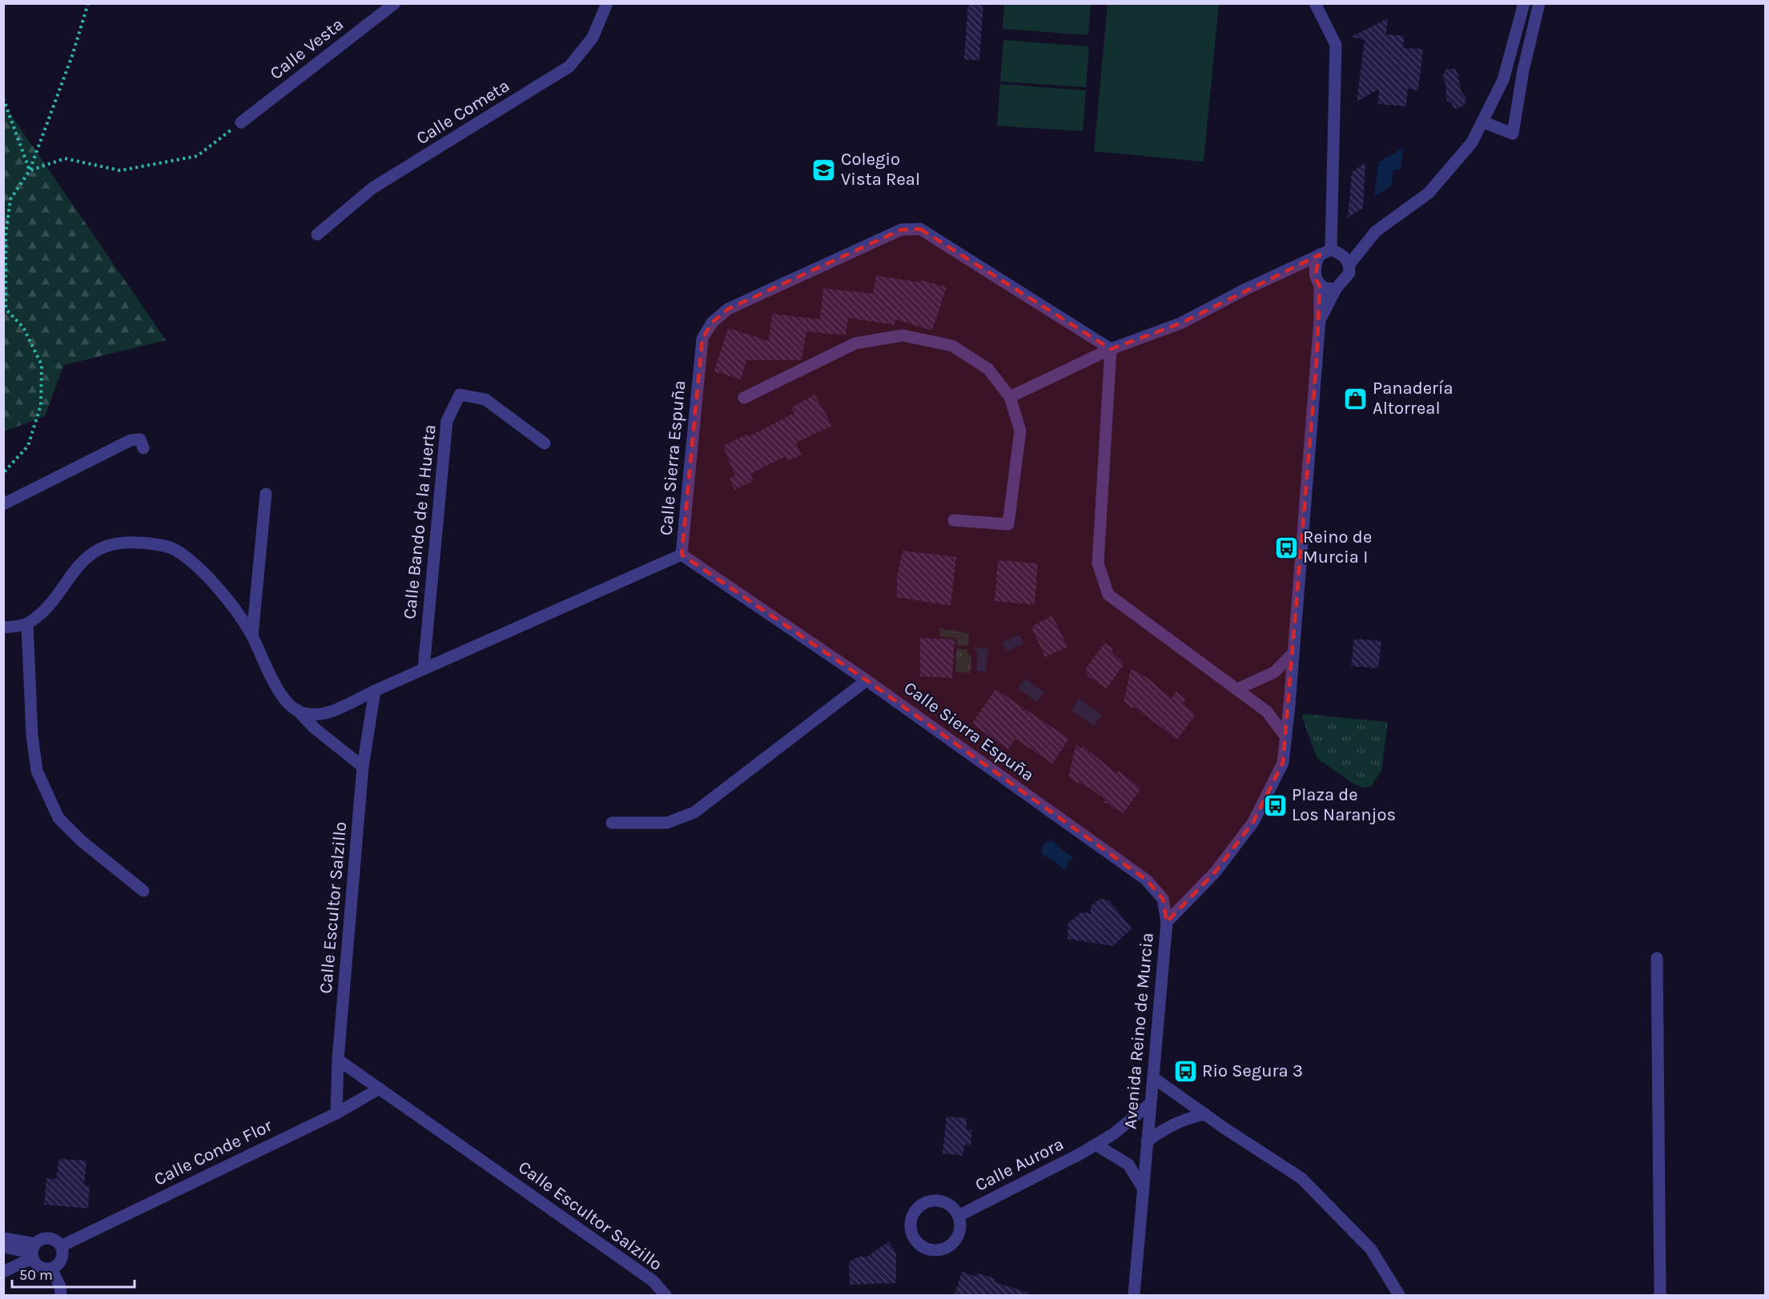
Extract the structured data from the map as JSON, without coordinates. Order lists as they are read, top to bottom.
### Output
{
  "streets": {
    "street": [
      "Calle Vesta",
      "Calle Cometa",
      "Calle Sierra Espuña",
      "Calle Bando de la Huerta",
      "Calle Escultor Salzillo",
      "Avenida Reino de Murcia",
      "Calle Conde Flor",
      "Calle Aurora"
    ]
  },
  "crossings": [
    ["Calle Sierra Espuña", "Avenida Reino de Murcia"],
    ["Calle Escultor Salzillo", "Calle Conde Flor"],
    ["Avenida Reino de Murcia", "Calle Aurora"]
  ],
  "places": {
    "school or university": ["Colegio Vista Real"],
    "shop": ["Panadería Altorreal"],
    "bus stop": ["Reino de Murcia I", "Plaza de Los Naranjos", "Rio Segura 3"]
  },
  "scale_bar": "50 m"
}
